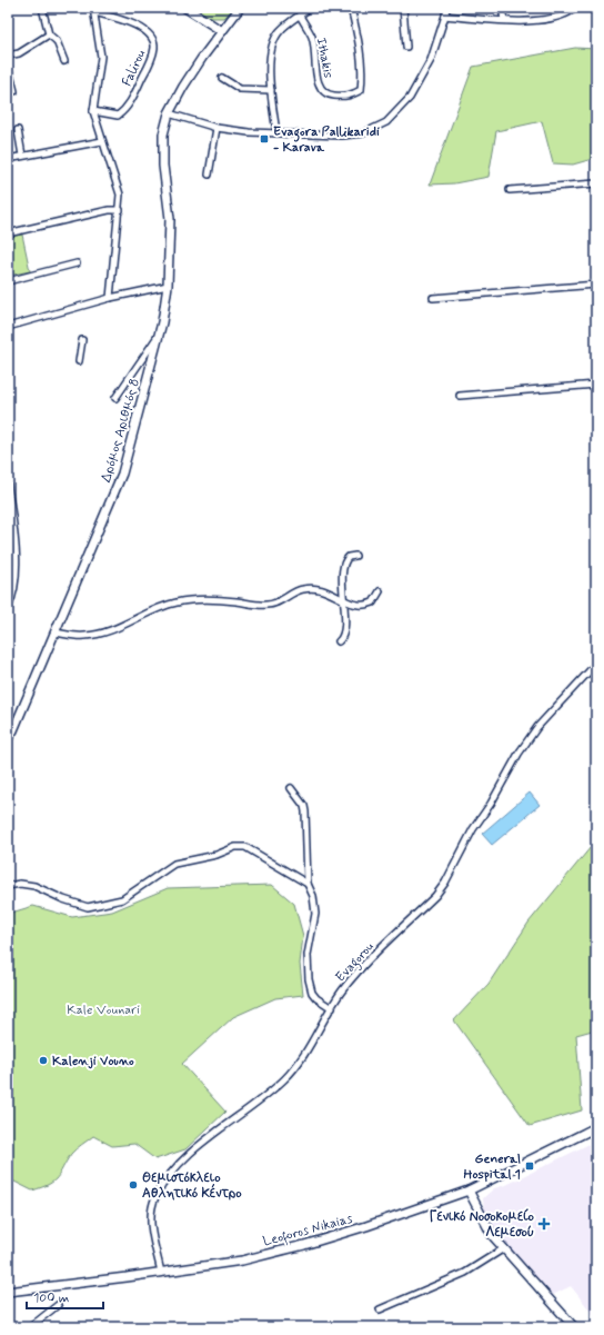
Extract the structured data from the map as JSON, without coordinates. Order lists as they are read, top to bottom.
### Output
{
  "streets": {
    "street": [
      "Ithakis",
      "Falirou",
      "Δρόμος Αριθμός 8",
      "Evagorou",
      "Leoforos Nikaias"
    ]
  },
  "crossings": [
    ["Evagorou", "Leoforos Nikaias"]
  ],
  "parks": ["Kale Vounari"],
  "places": {
    "transit": ["Evagora Pallikaridi - Karava", "General Hospital 1"],
    "other": ["Kalenji Vouno", "Θεμιστόκλειο Αθλητικό Κέντρο"],
    "health": ["Γενικό Νοσοκομείο Λεμεσού"]
  },
  "scale_bar": "100 m"
}
